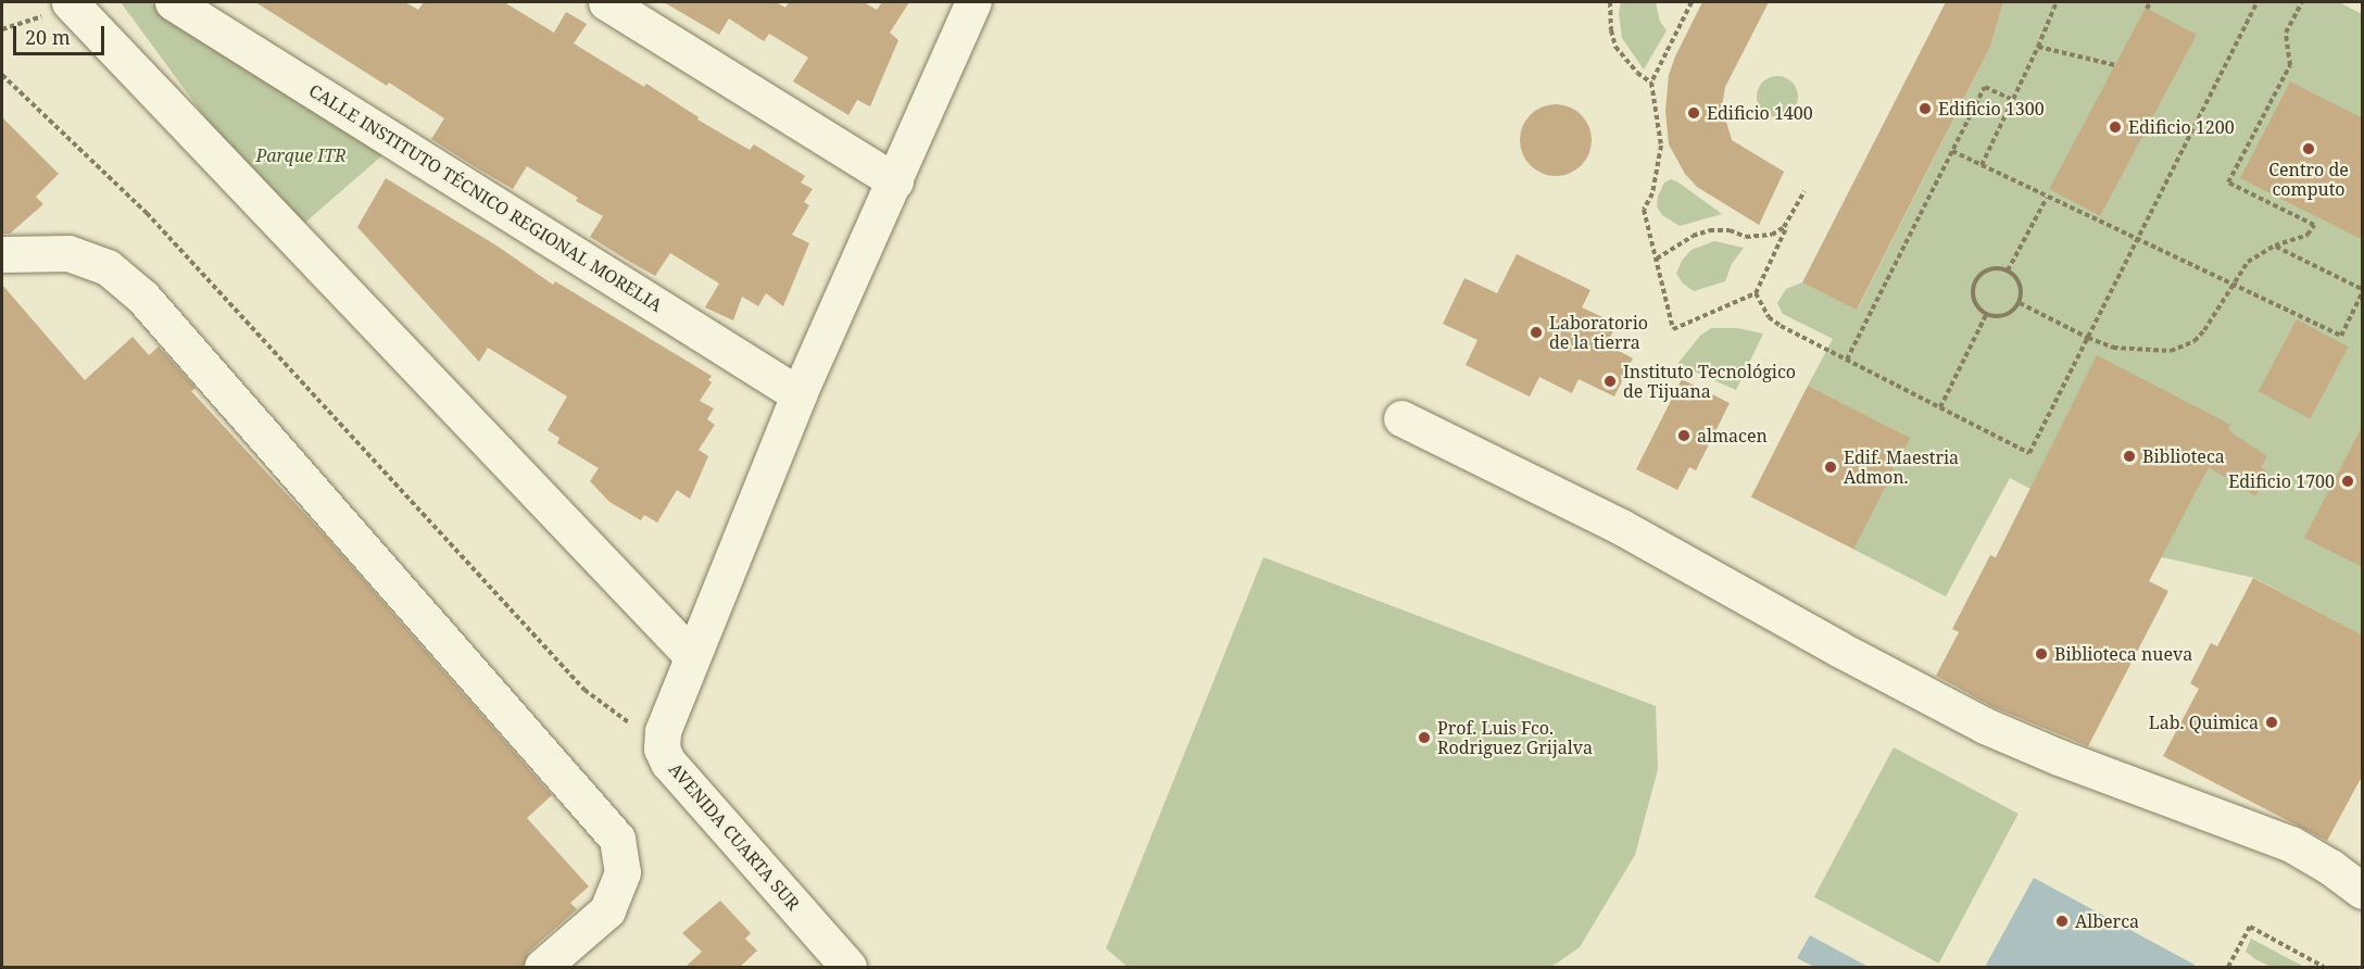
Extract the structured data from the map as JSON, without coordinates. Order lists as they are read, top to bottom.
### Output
{
  "streets": {
    "street": ["CALLE INSTITUTO TÉCNICO REGIONAL MORELIA", "AVENIDA CUARTA SUR"]
  },
  "crossings": [
    ["CALLE INSTITUTO TÉCNICO REGIONAL MORELIA", "AVENIDA CUARTA SUR"]
  ],
  "parks": ["Parque ITR"],
  "places": [
    "Edificio 1300",
    "Edificio 1400",
    "Edificio 1200",
    "Centro de computo",
    "Laboratorio de la tierra",
    "Instituto Tecnológico de Tijuana",
    "almacen",
    "Biblioteca",
    "Edif. Maestria Admon.",
    "Edificio 1700",
    "Biblioteca nueva",
    "Lab. Quimica",
    "Prof. Luis Fco. Rodriguez Grijalva",
    "Alberca"
  ],
  "scale_bar": "20 m"
}
